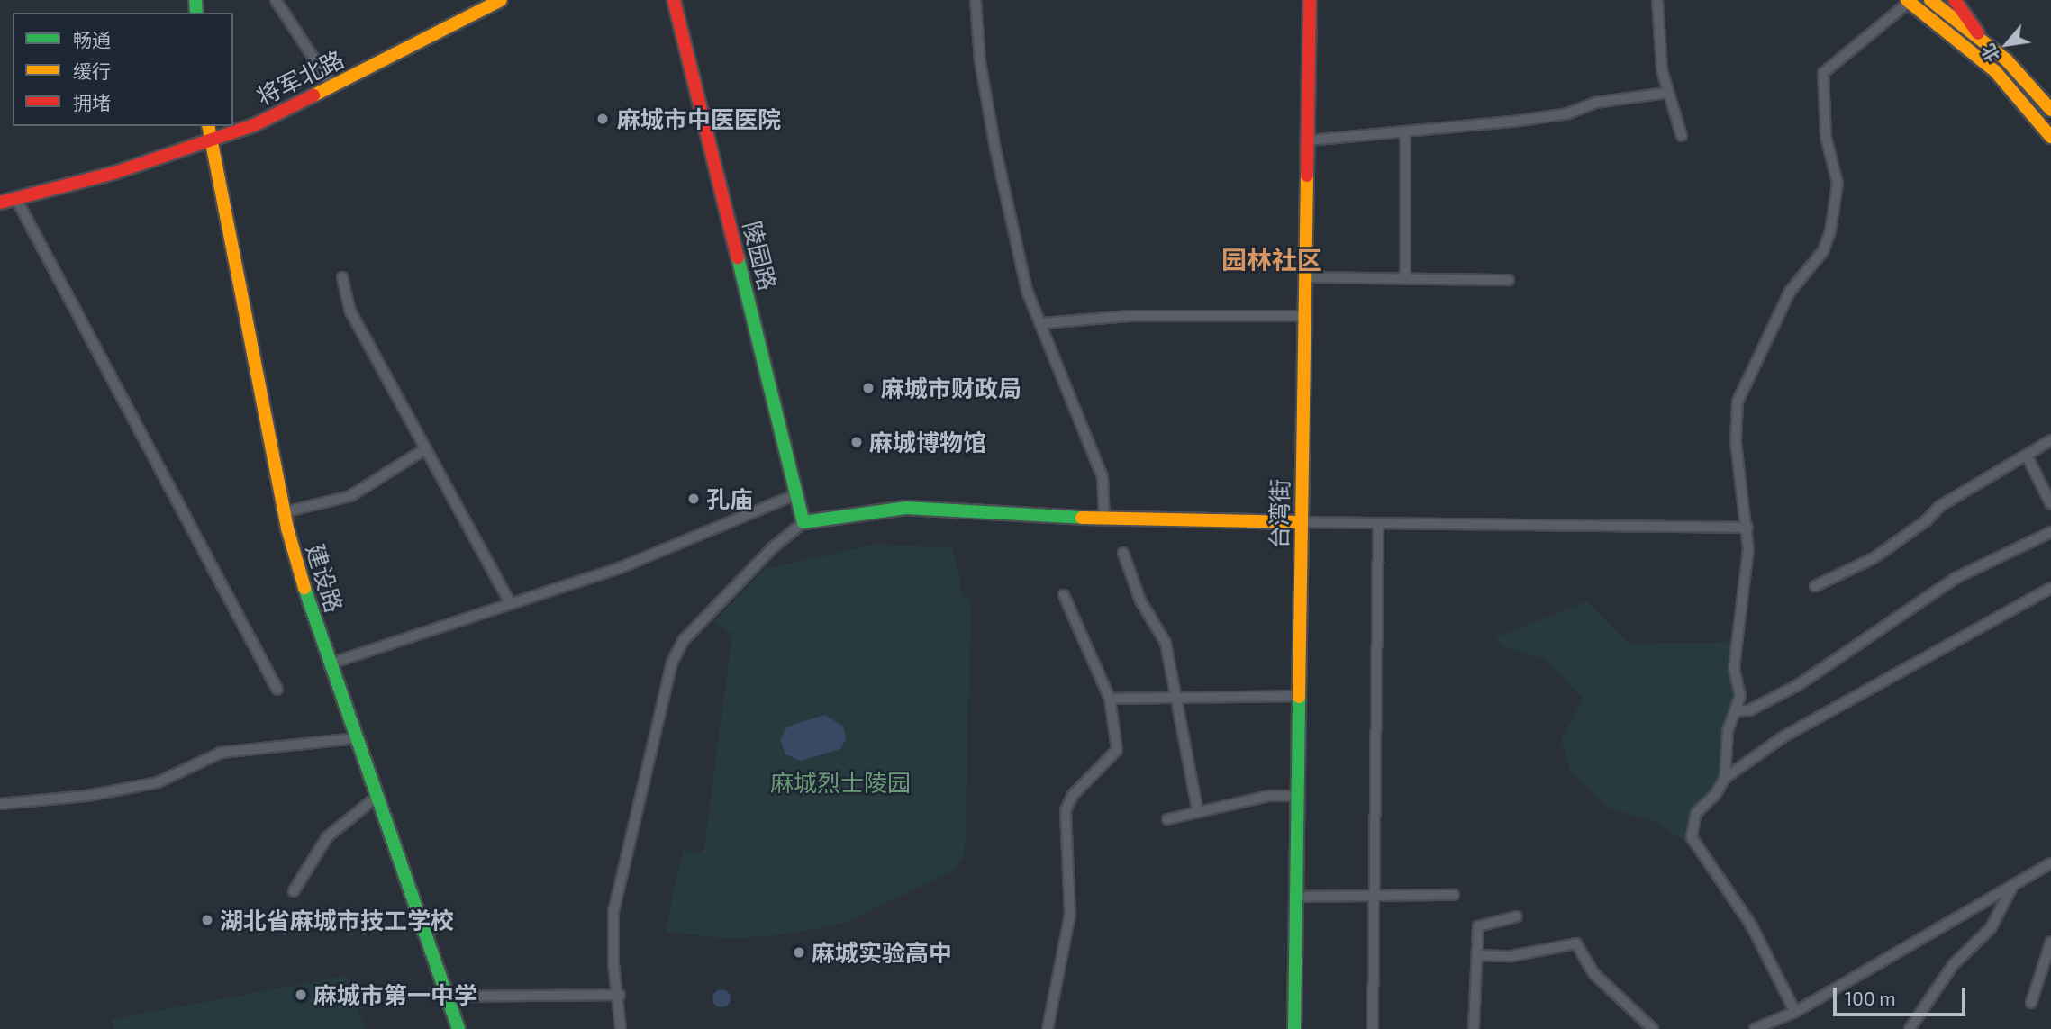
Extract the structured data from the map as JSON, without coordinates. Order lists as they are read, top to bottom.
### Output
{
  "streets": {
    "main road": [
      "将军北路",
      "陵园路",
      "台湾街",
      "建设路"
    ]
  },
  "crossings": [
    ["将军北路", "建设路"]
  ],
  "districts": ["园林社区"],
  "parks": ["麻城烈士陵园"],
  "places": [
    "麻城市中医医院",
    "麻城市财政局",
    "麻城博物馆",
    "孔庙",
    "湖北省麻城市技工学校",
    "麻城实验高中",
    "麻城市第一中学"
  ],
  "legend": ["畅通", "缓行", "拥堵"],
  "scale_bar": "100 m",
  "north": "bottom left"
}
